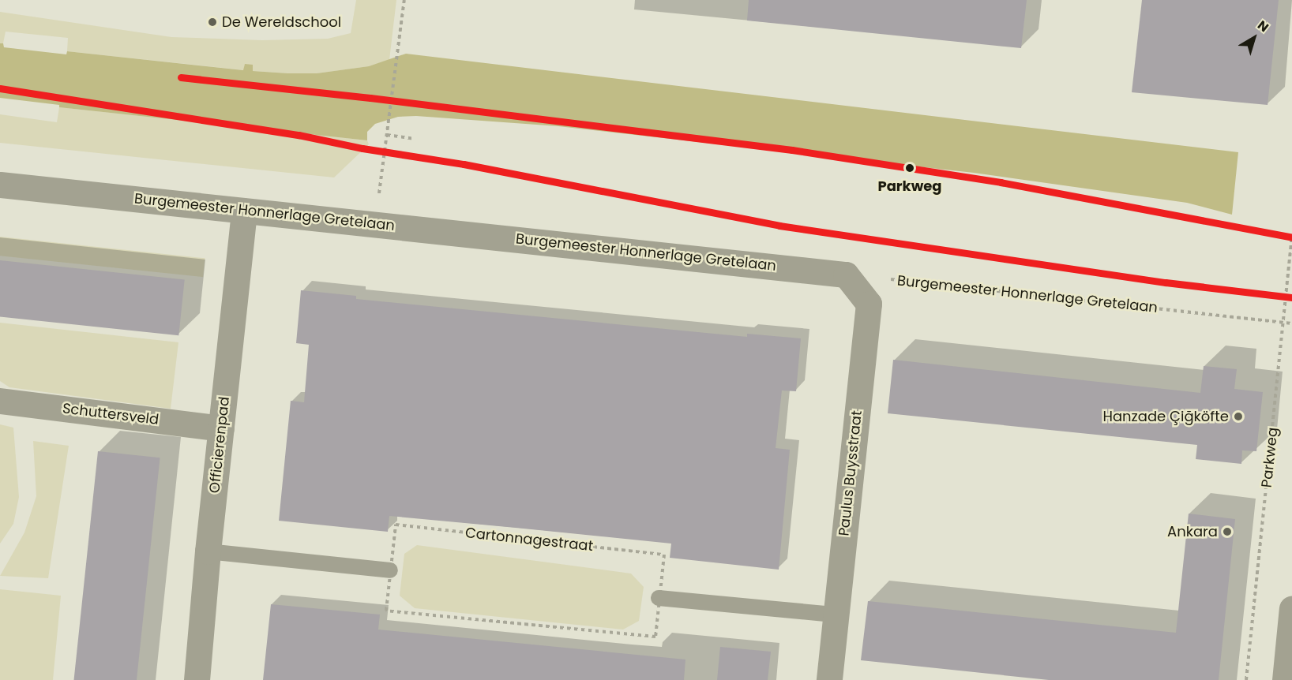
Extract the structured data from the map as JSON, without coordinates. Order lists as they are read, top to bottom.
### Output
{
  "streets": {
    "street": [
      "Burgemeester Honnerlage Gretelaan",
      "Schuttersveld",
      "Officierenpad",
      "Paulus Buysstraat"
    ],
    "path": ["Parkweg", "Cartonnagestraat"]
  },
  "crossings": [
    ["Burgemeester Honnerlage Gretelaan", "Officierenpad"],
    ["Burgemeester Honnerlage Gretelaan", "Parkweg"],
    ["Burgemeester Honnerlage Gretelaan", "Paulus Buysstraat"],
    ["Schuttersveld", "Officierenpad"]
  ],
  "places": [
    "De Wereldschool",
    "Parkweg",
    "Hanzade Çiğköfte",
    "Ankara"
  ],
  "north": "top right"
}
